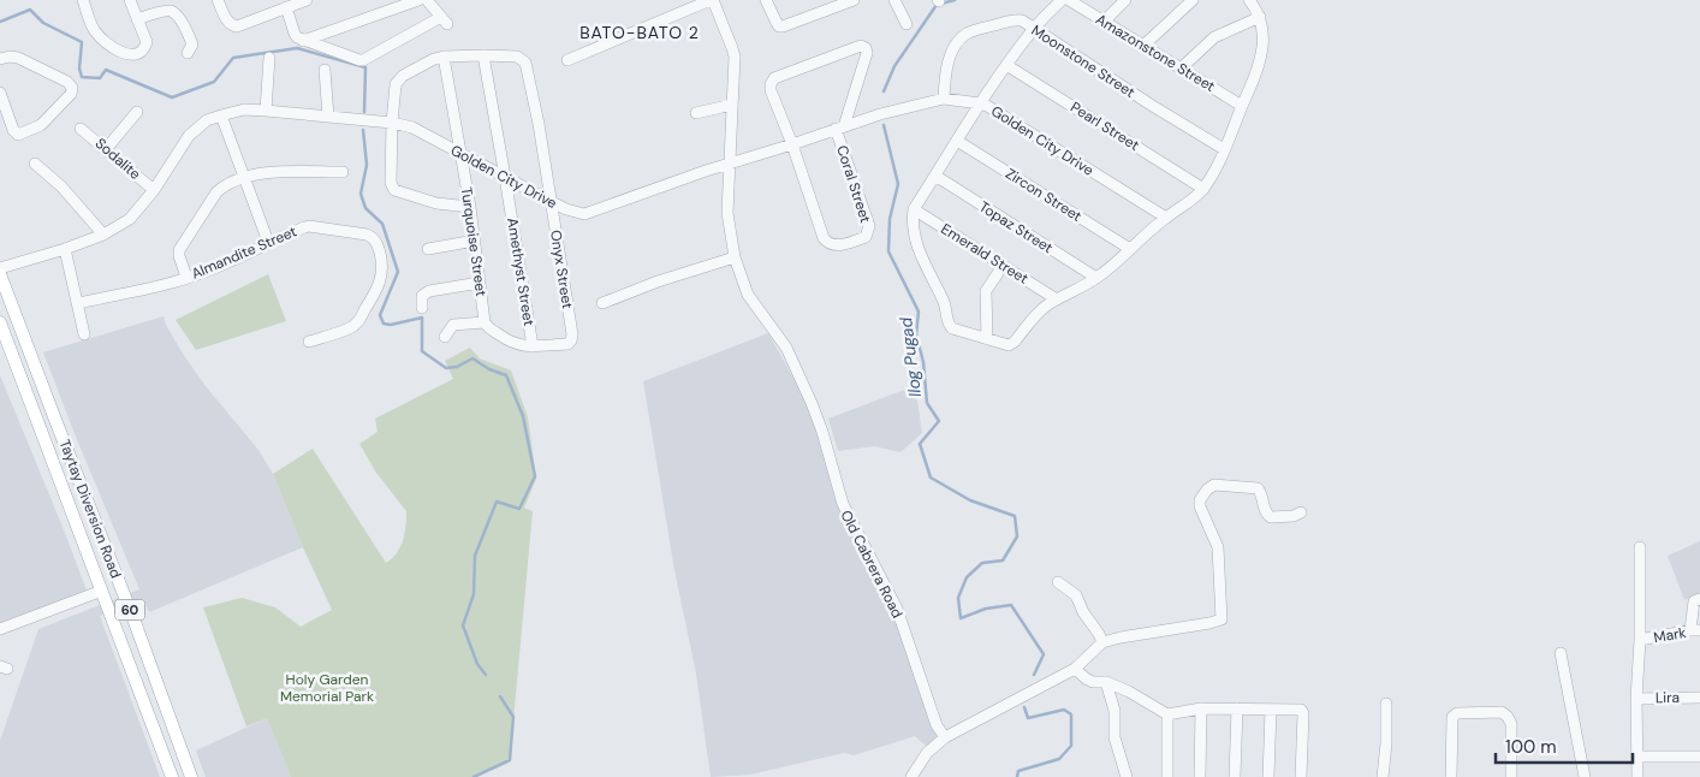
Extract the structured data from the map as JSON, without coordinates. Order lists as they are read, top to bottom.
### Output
{
  "streets": {
    "main road": ["Taytay Diversion Road", "60"],
    "street": [
      "Amazonstone Street",
      "Moonstone Street",
      "Pearl Street",
      "Golden City Drive",
      "Sodalite",
      "Coral Street",
      "Zircon Street",
      "Topaz Street",
      "Turquoise Street",
      "Almandite Street",
      "Emerald Street",
      "Onyx Street",
      "Amethyst Street",
      "Old Cabrera Road",
      "Mark",
      "Lira"
    ]
  },
  "crossings": [
    ["Moonstone Street", "Golden City Drive"],
    ["Golden City Drive", "Sodalite"],
    ["Golden City Drive", "Coral Street"],
    ["Golden City Drive", "Turquoise Street"],
    ["Golden City Drive", "Onyx Street"],
    ["Golden City Drive", "Amethyst Street"],
    ["Golden City Drive", "Old Cabrera Road"],
    ["Onyx Street", "Amethyst Street"]
  ],
  "districts": ["BATO-BATO 2"],
  "water": ["Ilog Pugad"],
  "parks": ["Holy Garden Memorial Park"],
  "scale_bar": "100 m"
}
